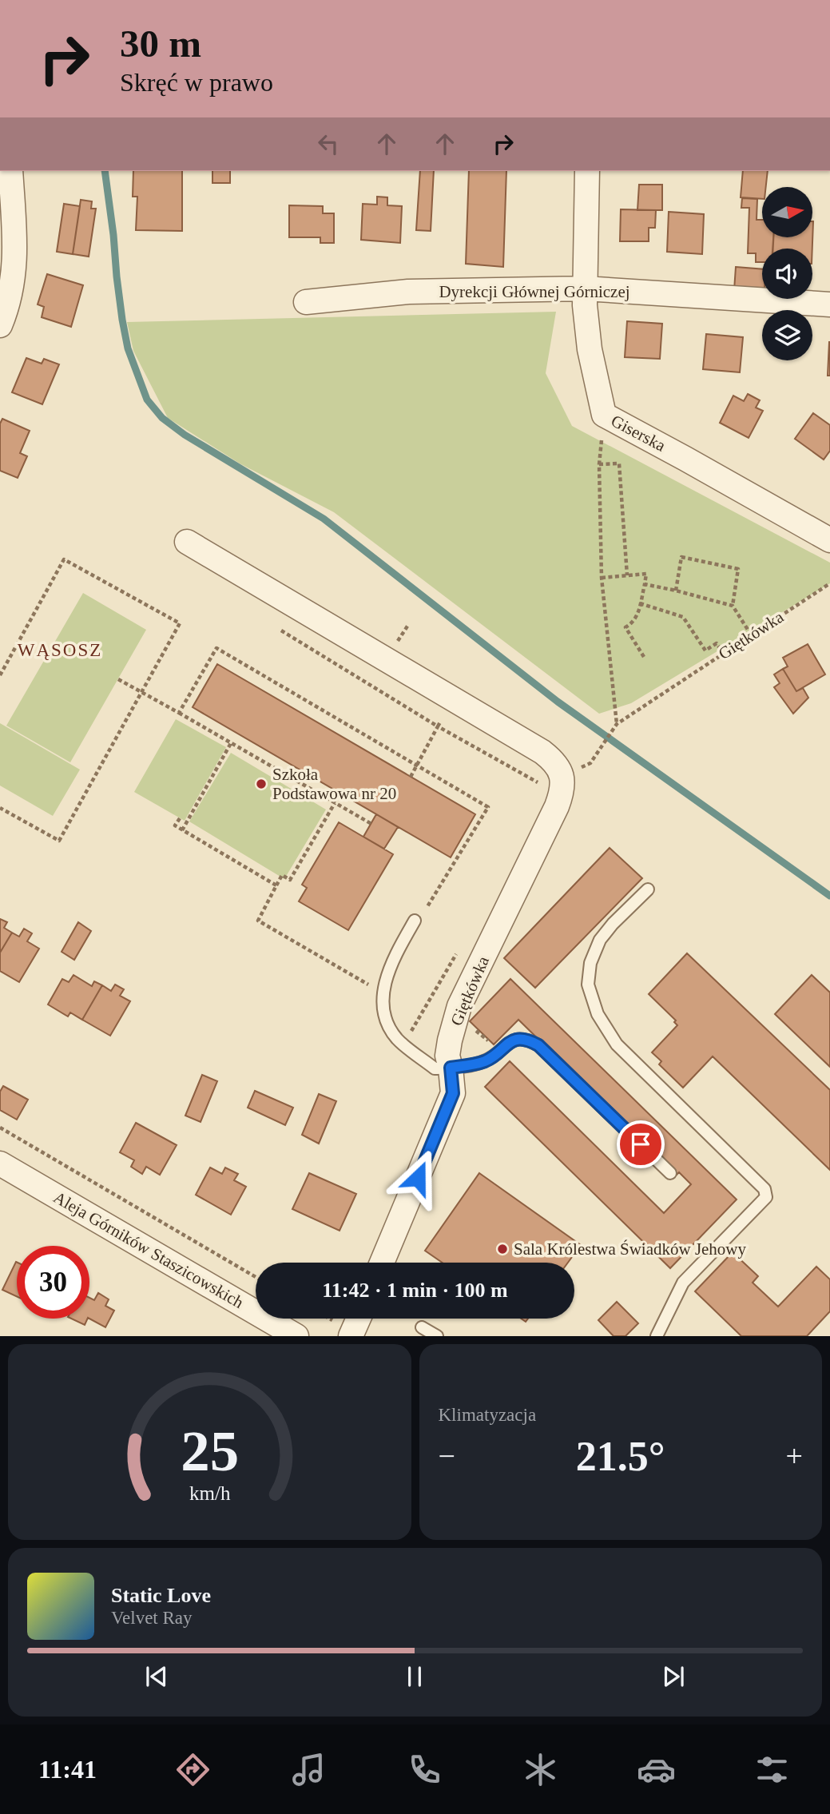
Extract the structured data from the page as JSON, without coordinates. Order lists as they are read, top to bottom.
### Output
{
  "streets": {
    "street": [
      "Dyrekcji Głównej Górniczej",
      "Giserska",
      "Giętkówka",
      "Aleja Górników Staszicowskich"
    ]
  },
  "crossings": [
    ["Dyrekcji Głównej Górniczej", "Giserska"]
  ],
  "districts": ["WĄSOSZ"],
  "places": ["Szkoła Podstawowa nr 20", "Sala Królestwa Świadków Jehowy"],
  "north": "right",
  "page": {
    "turn": ["30 m", "Skręć w prawo"],
    "limit": "30",
    "trip": "11:42 · 1 min · 100 m",
    "tile": "Klimatyzacja",
    "heat": ["−", "21.5°", "+"],
    "song": ["Static Love", "Velvet Ray"],
    "tabs": "11:41",
    "gauge": ["25", "km/h"]
  }
}
